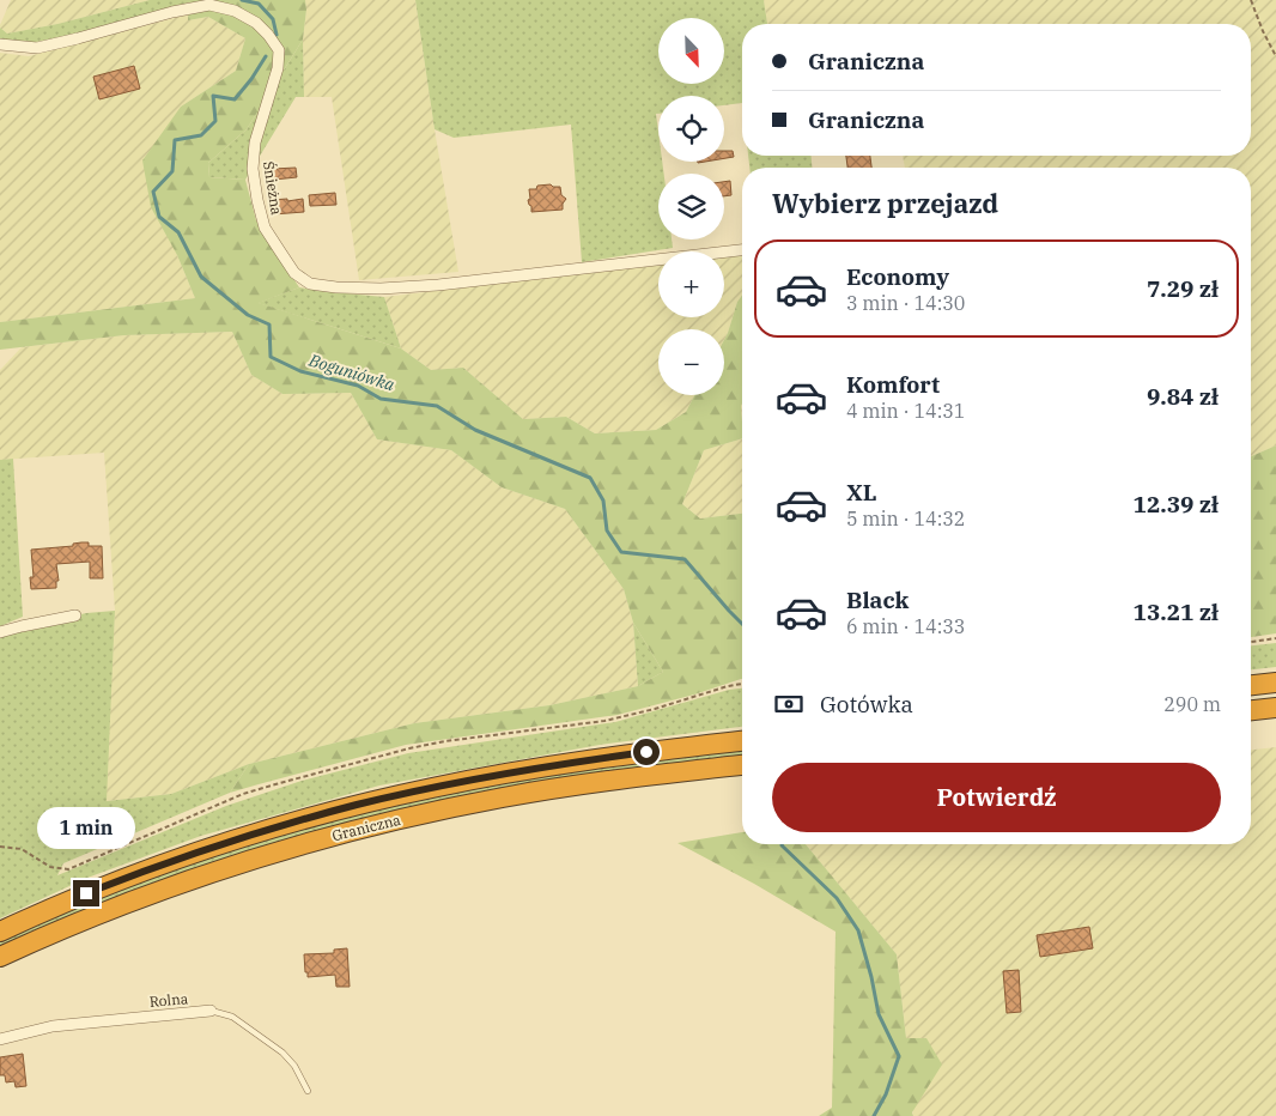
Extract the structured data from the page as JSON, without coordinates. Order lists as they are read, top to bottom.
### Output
{
  "streets": {
    "highway": ["Graniczna"],
    "street": ["Śnieżna", "Rolna"]
  },
  "water": ["Boguniówka"],
  "north": "bottom right",
  "page": {
    "map_buttons": ["+", "−"],
    "banner": ["Graniczna", "Graniczna"],
    "heading": "Wybierz przejazd",
    "list": [
      {
        "name": "Economy",
        "note": "3 min · 14:30",
        "value": "7.29 zł"
      },
      {
        "name": "Komfort",
        "note": "4 min · 14:31",
        "value": "9.84 zł"
      },
      {
        "name": "XL",
        "note": "5 min · 14:32",
        "value": "12.39 zł"
      },
      {
        "name": "Black",
        "note": "6 min · 14:33",
        "value": "13.21 zł"
      }
    ],
    "pay": ["Gotówka", "290 m"],
    "buttons": "Potwierdź",
    "bubble": "1 min"
  }
}
